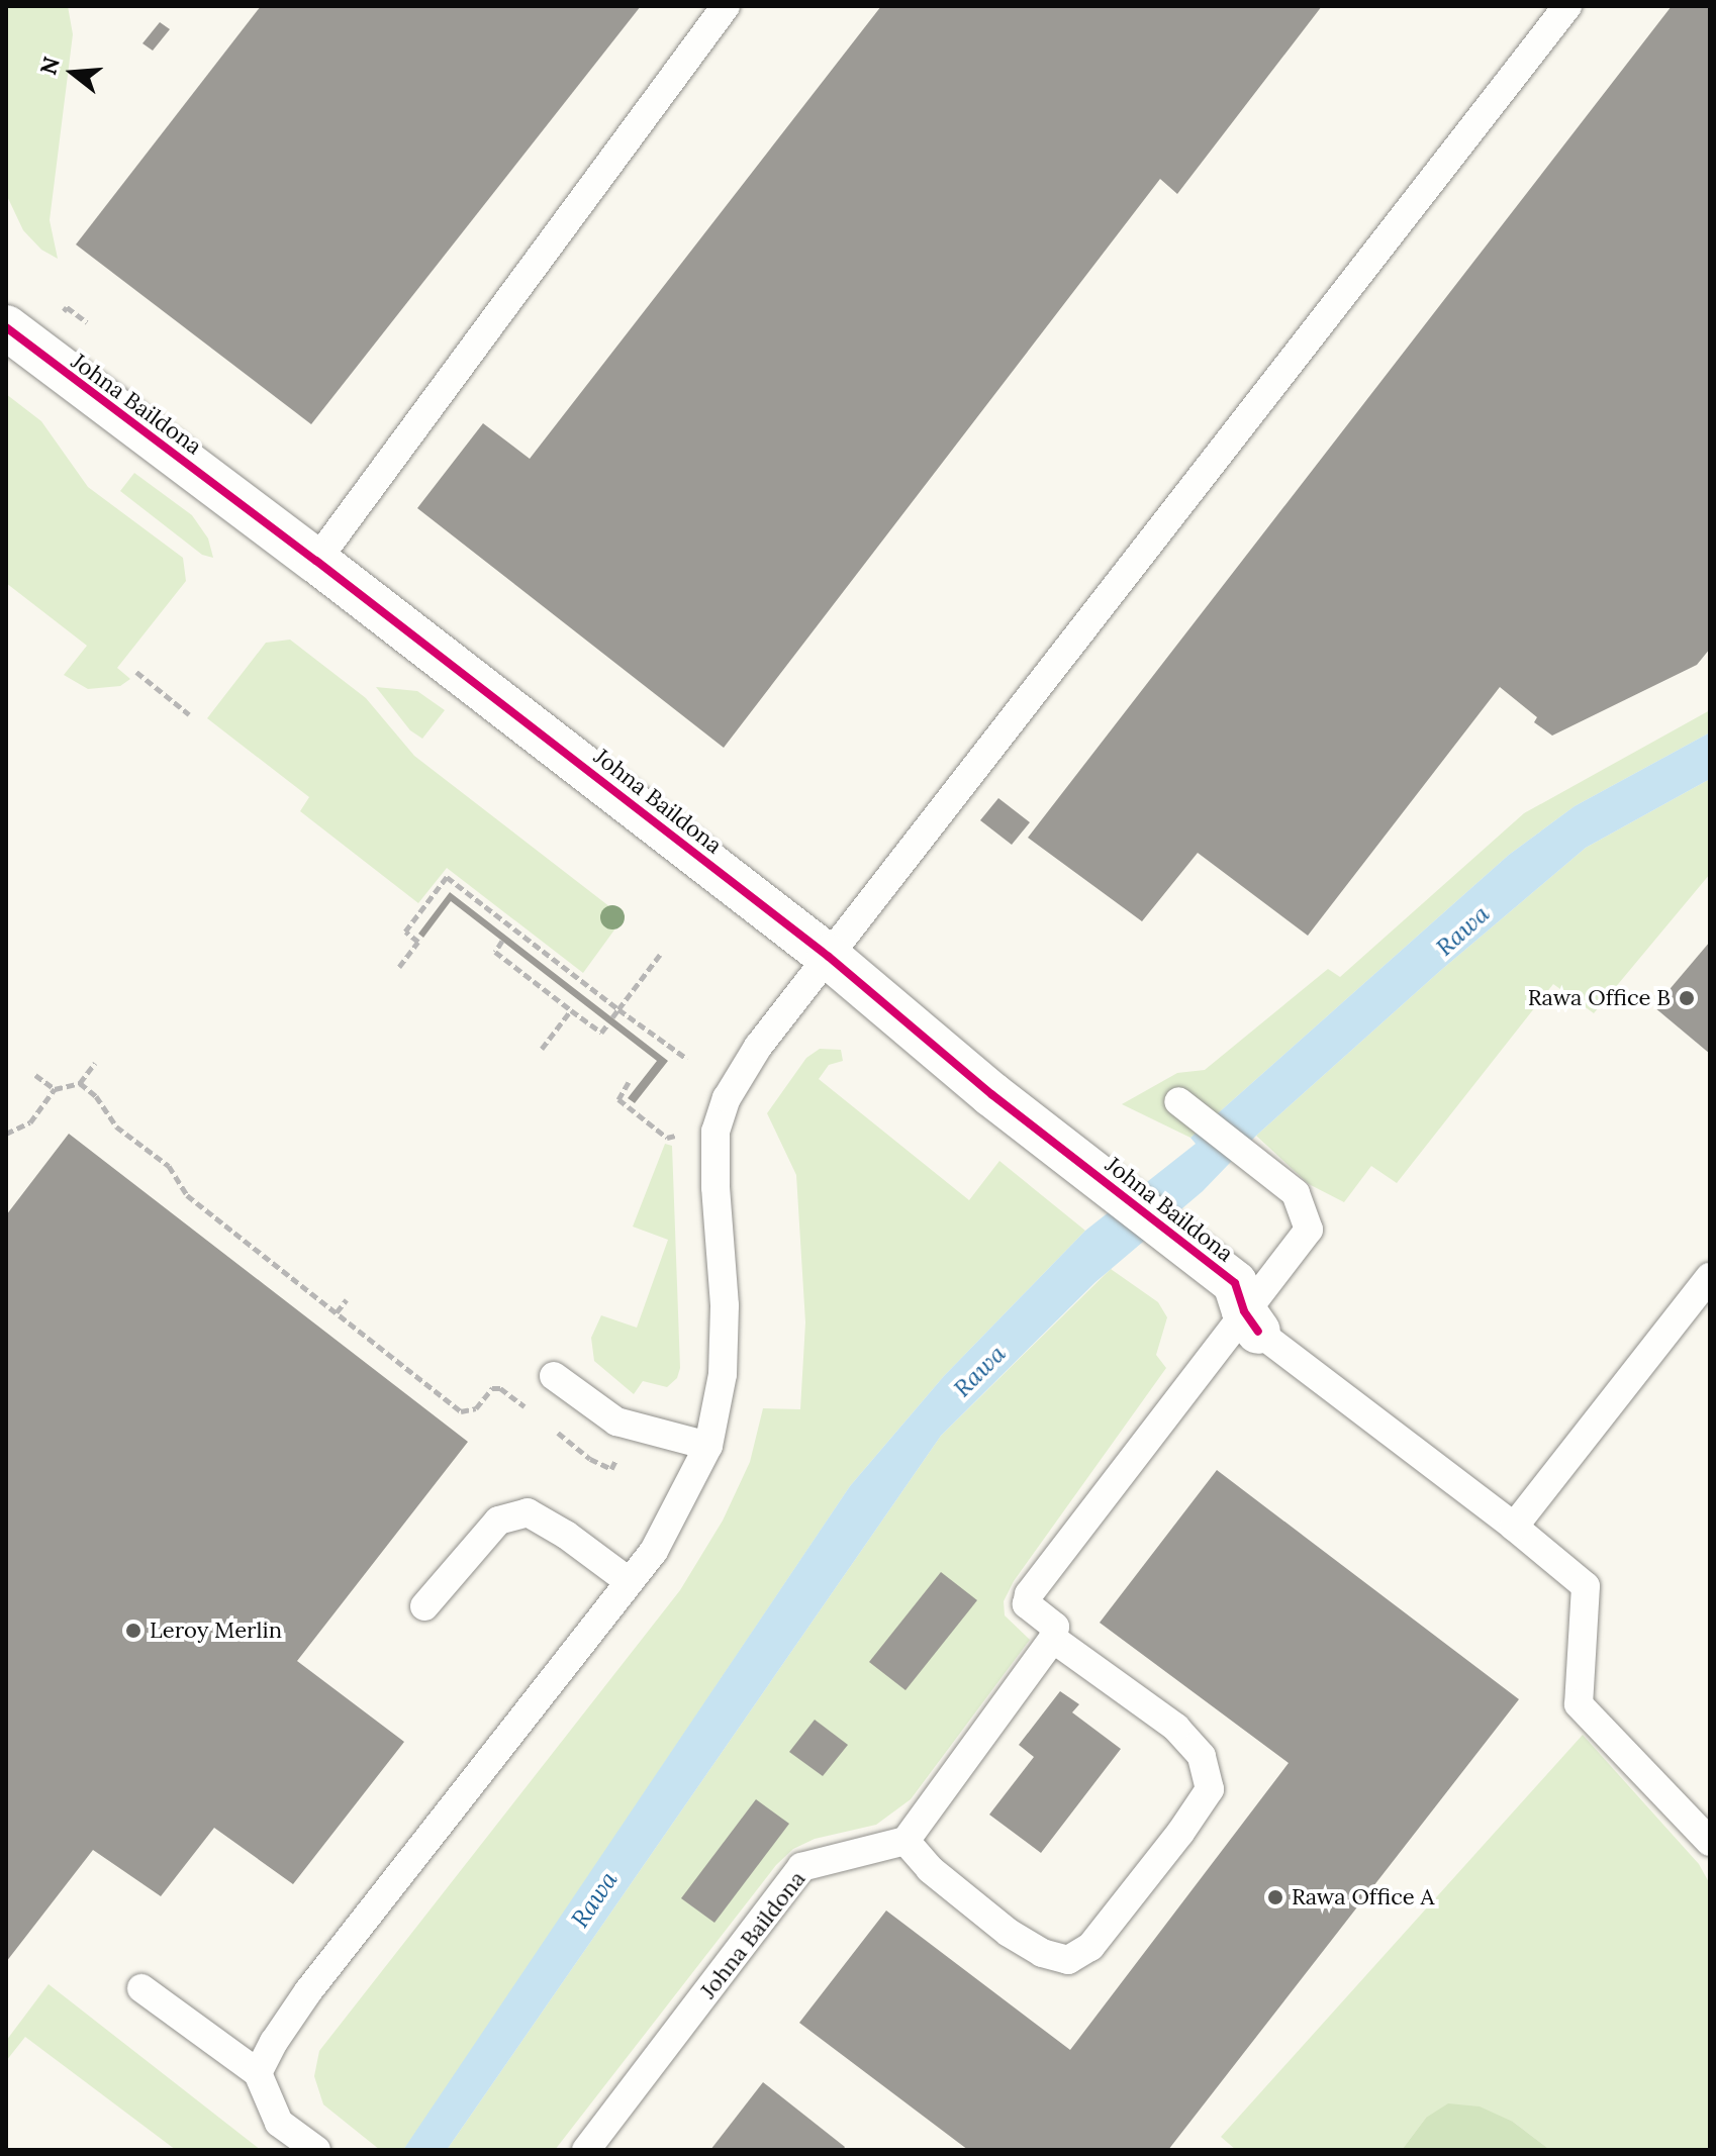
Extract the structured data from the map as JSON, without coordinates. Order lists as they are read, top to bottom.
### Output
{
  "streets": {
    "street": ["Johna Baildona"]
  },
  "water": ["Rawa"],
  "places": ["Rawa Office B", "Leroy Merlin", "Rawa Office A"],
  "north": "left"
}
